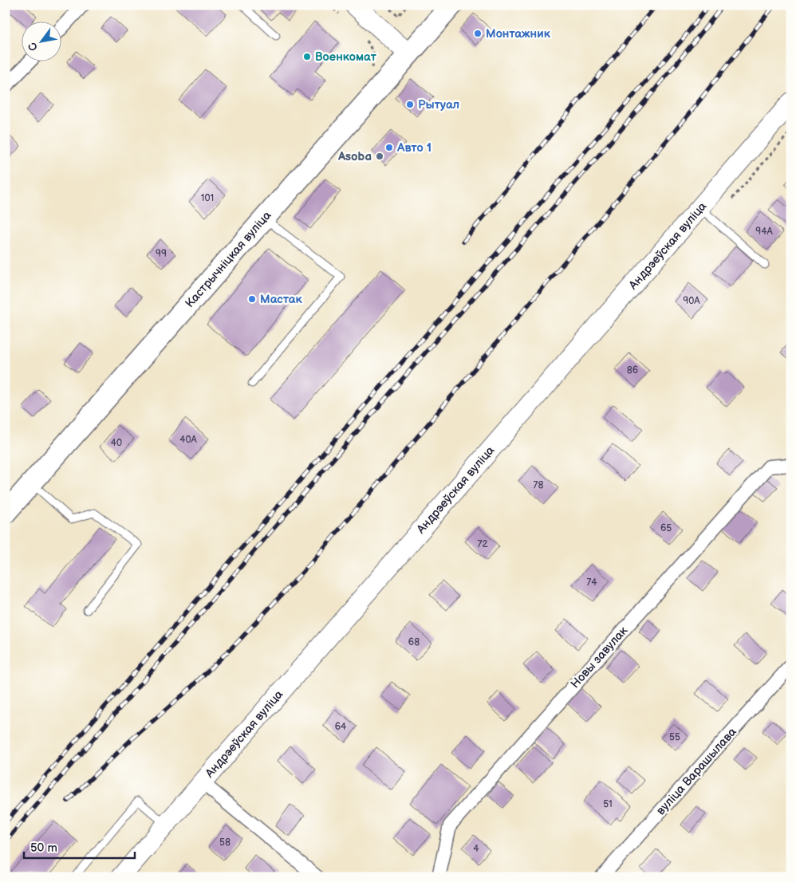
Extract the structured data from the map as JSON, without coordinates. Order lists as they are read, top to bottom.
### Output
{
  "streets": {
    "main road": ["Андрэеўская вуліца", "Кастрычніцкая вуліца"],
    "street": ["Новы завулак", "вуліца Варашылава"]
  },
  "places": [
    "Монтажник",
    "Военкомат",
    "Рытуал",
    "Авто 1",
    "Asoba",
    "Мастак"
  ],
  "house_numbers": [
    "101",
    "94А",
    "99",
    "90А",
    "86",
    "40А",
    "40",
    "78",
    "65",
    "72",
    "74",
    "68",
    "64",
    "55",
    "51",
    "58",
    "4"
  ],
  "scale_bar": "50 m",
  "north": "bottom left"
}
